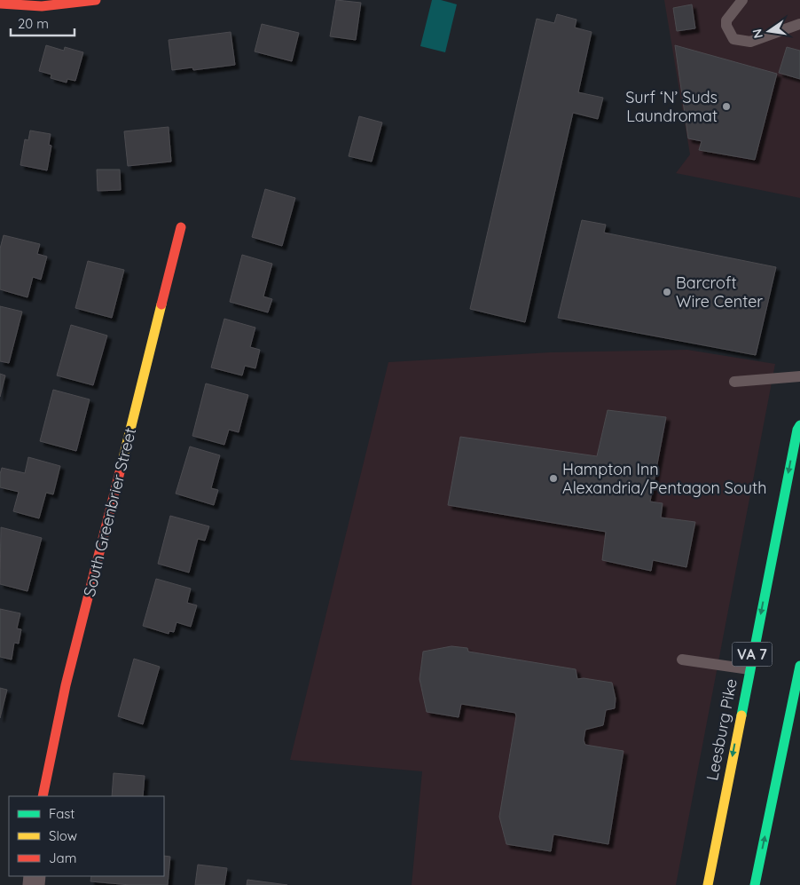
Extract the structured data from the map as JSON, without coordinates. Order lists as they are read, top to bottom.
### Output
{
  "streets": {
    "main road": ["South Greenbrier Street", "VA 7", "Leesburg Pike"]
  },
  "places": ["Surf ‘N’ Suds Laundromat", "Barcroft Wire Center", "Hampton Inn Alexandria/Pentagon South"],
  "legend": ["Fast", "Slow", "Jam"],
  "scale_bar": "20 m",
  "north": "left"
}
